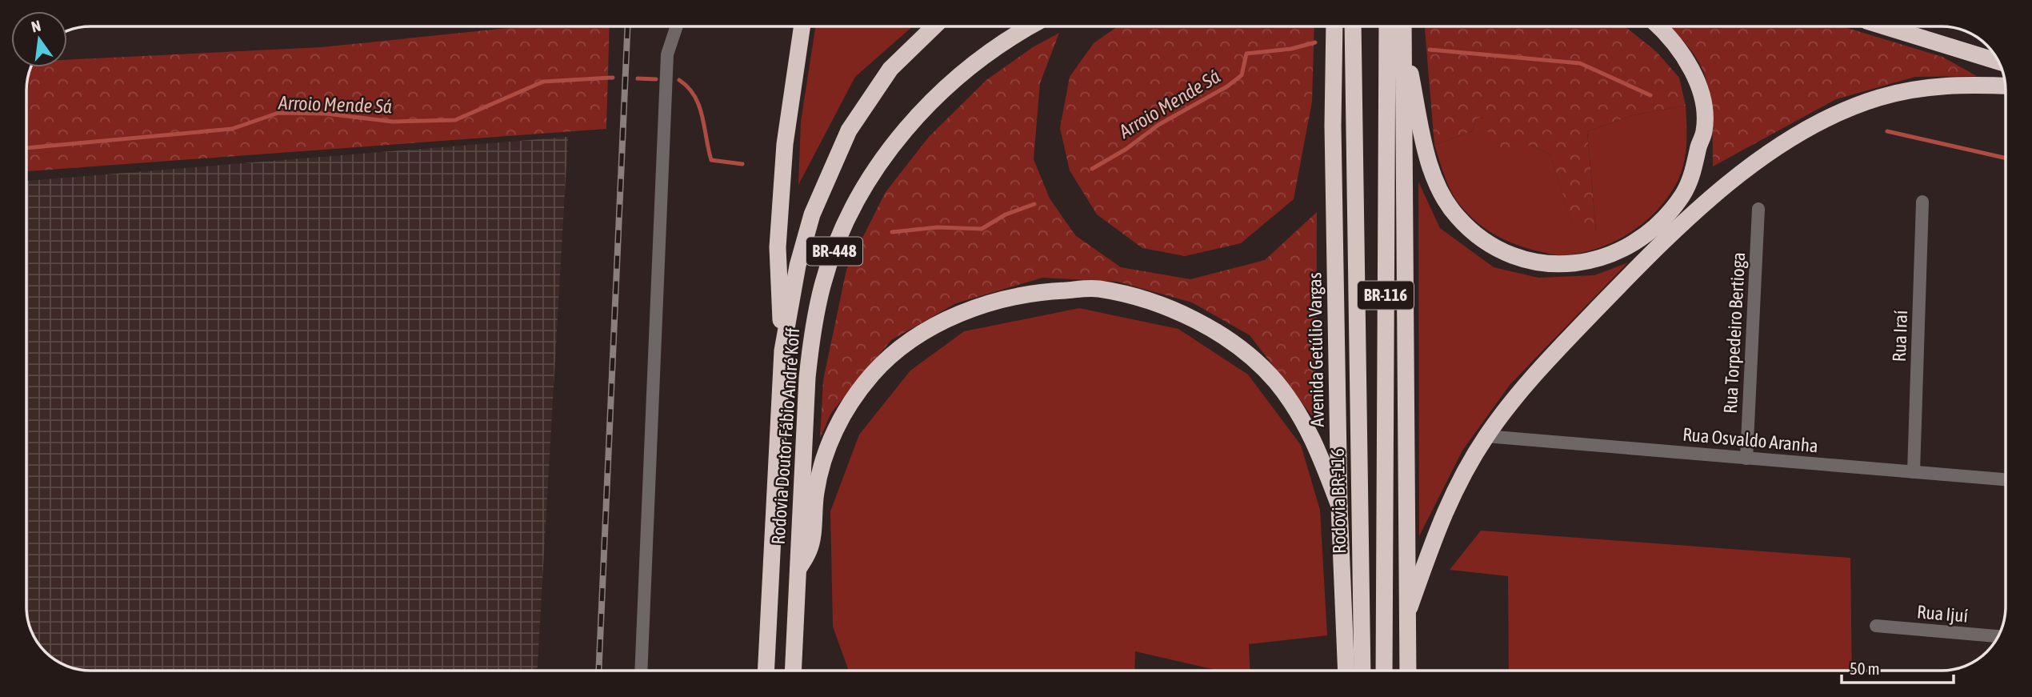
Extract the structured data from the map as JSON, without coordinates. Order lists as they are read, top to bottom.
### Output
{
  "streets": {
    "highway": [
      "BR-448",
      "BR-116",
      "Avenida Getúlio Vargas",
      "Rodovia Doutor Fábio André Koff",
      "Rodovia BR-116"
    ],
    "street": [
      "Rua Torpedeiro Bertioga",
      "Rua Iraí",
      "Rua Osvaldo Aranha",
      "Rua Ijuí"
    ]
  },
  "crossings": [
    ["BR-448", "Rodovia Doutor Fábio André Koff"],
    ["Rua Torpedeiro Bertioga", "Rua Osvaldo Aranha"],
    ["Rua Iraí", "Rua Osvaldo Aranha"]
  ],
  "water": ["Arroio Mende Sá"],
  "scale_bar": "50 m",
  "north": "top"
}
